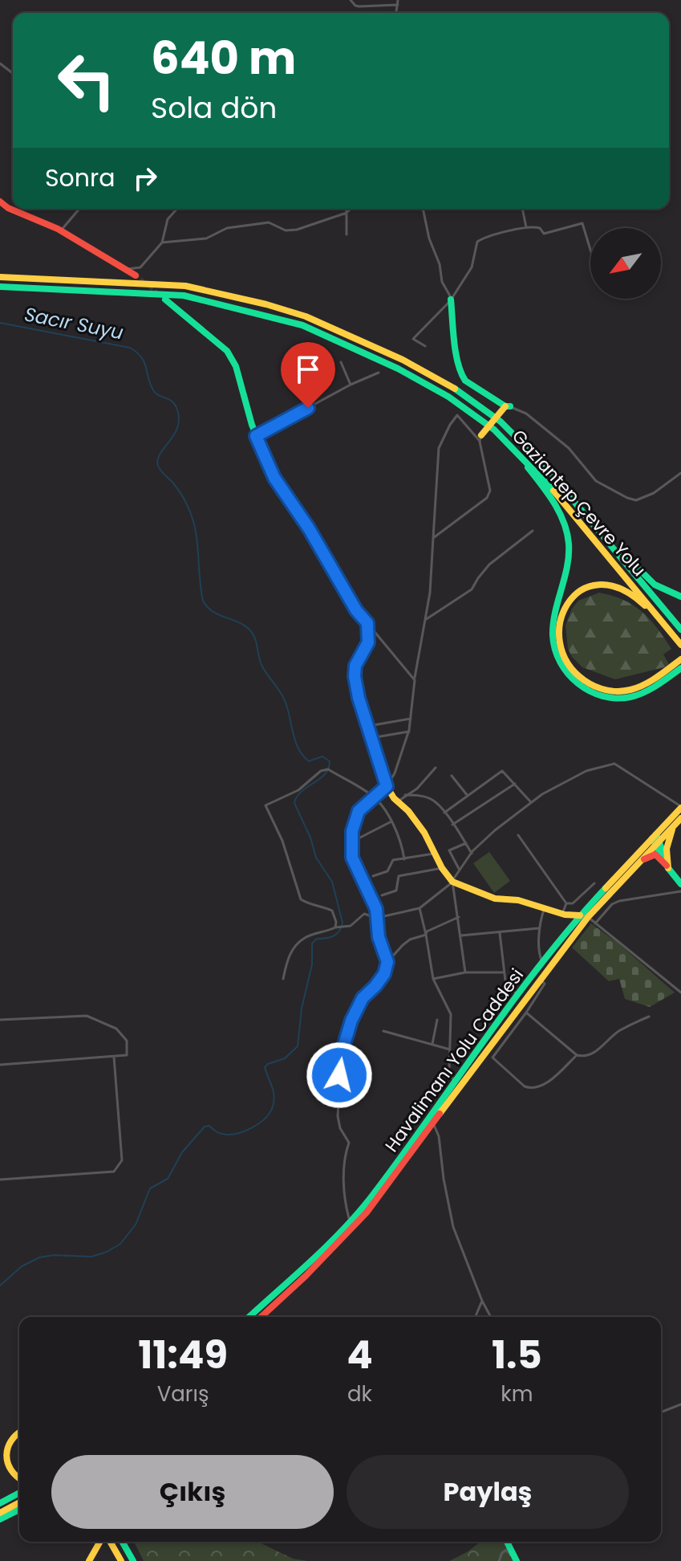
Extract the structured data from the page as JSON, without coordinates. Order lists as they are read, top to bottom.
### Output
{
  "streets": {
    "main road": ["Gaziantep Çevre Yolu", "Havalimanı Yolu Caddesi"]
  },
  "water": ["Sacır Suyu"],
  "north": "bottom left",
  "page": {
    "turn": ["640 m", "Sola dön"],
    "then": "Sonra",
    "eta": [
      "11:49",
      "Varış",
      "4",
      "dk",
      "1.5",
      "km"
    ],
    "buttons": ["Çıkış", "Paylaş"]
  }
}
